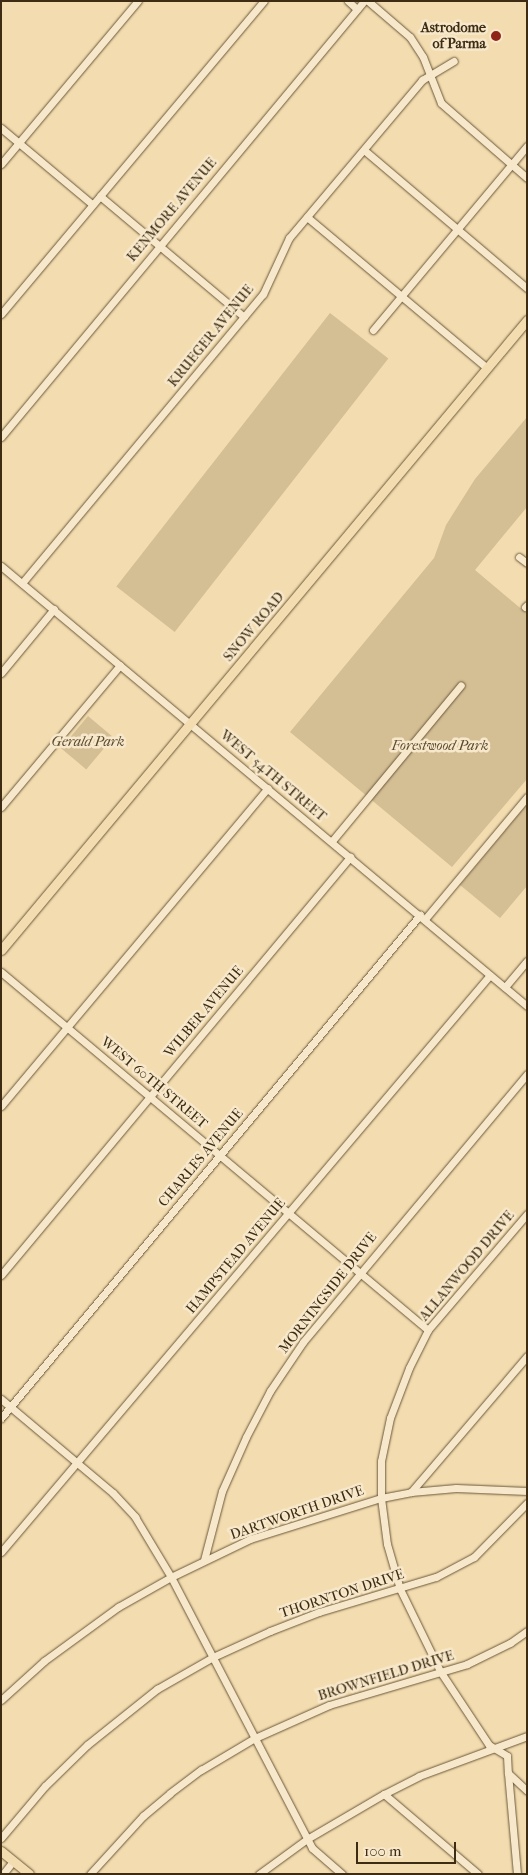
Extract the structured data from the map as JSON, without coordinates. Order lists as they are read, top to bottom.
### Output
{
  "streets": {
    "main road": ["SNOW ROAD"],
    "street": [
      "KENMORE AVENUE",
      "KRUEGER AVENUE",
      "WEST 54TH STREET",
      "WILBER AVENUE",
      "WEST 60TH STREET",
      "CHARLES AVENUE",
      "HAMPSTEAD AVENUE",
      "ALLANWOOD DRIVE",
      "MORNINGSIDE DRIVE",
      "DARTWORTH DRIVE",
      "THORNTON DRIVE",
      "BROWNFIELD DRIVE"
    ]
  },
  "crossings": [
    ["KRUEGER AVENUE", "WEST 54TH STREET"],
    ["SNOW ROAD", "WEST 54TH STREET"],
    ["WEST 54TH STREET", "WILBER AVENUE"],
    ["WEST 54TH STREET", "CHARLES AVENUE"],
    ["WEST 54TH STREET", "HAMPSTEAD AVENUE"],
    ["WILBER AVENUE", "WEST 60TH STREET"],
    ["WEST 60TH STREET", "CHARLES AVENUE"],
    ["WEST 60TH STREET", "HAMPSTEAD AVENUE"],
    ["WEST 60TH STREET", "ALLANWOOD DRIVE"],
    ["WEST 60TH STREET", "MORNINGSIDE DRIVE"],
    ["ALLANWOOD DRIVE", "DARTWORTH DRIVE"],
    ["ALLANWOOD DRIVE", "THORNTON DRIVE"],
    ["ALLANWOOD DRIVE", "BROWNFIELD DRIVE"],
    ["MORNINGSIDE DRIVE", "DARTWORTH DRIVE"]
  ],
  "parks": ["Gerald Park", "Forestwood Park"],
  "places": ["Astrodome of Parma"],
  "scale_bar": "100 m"
}
